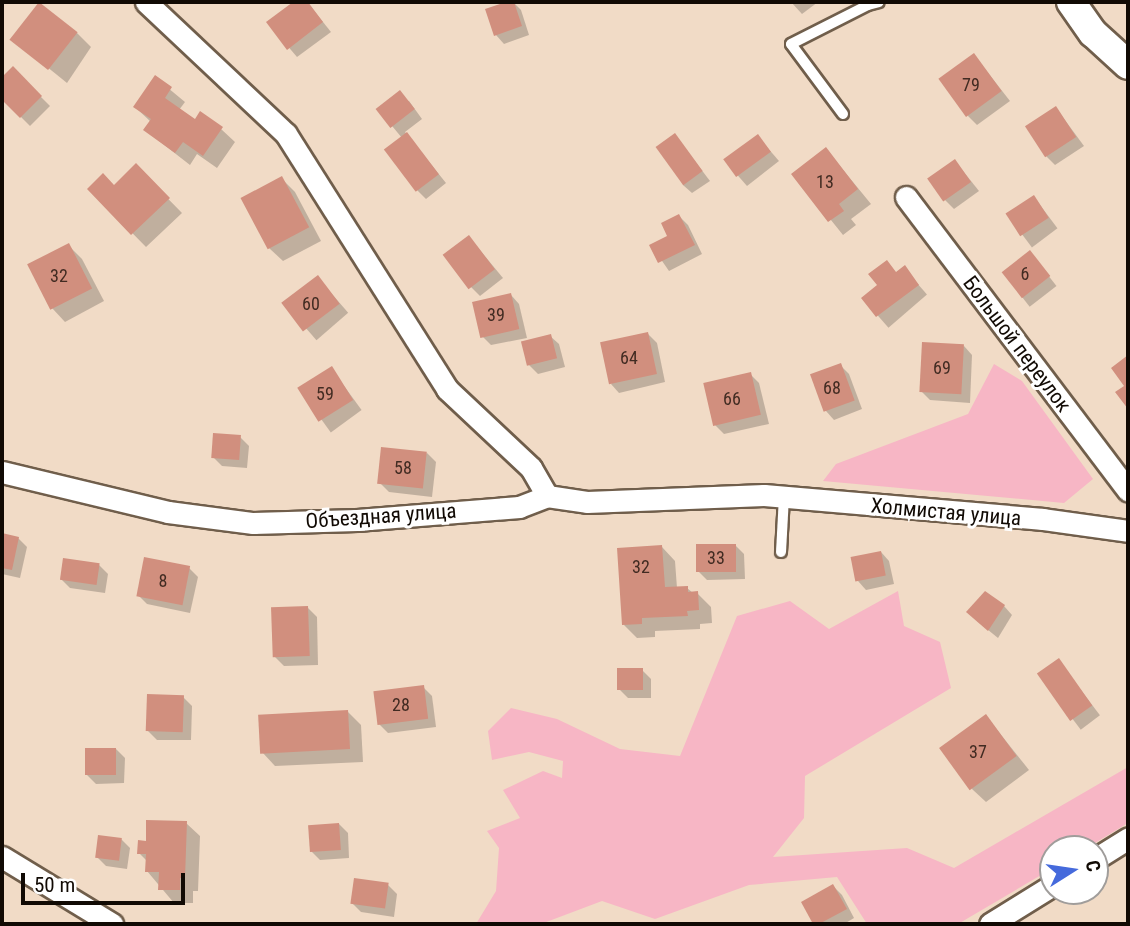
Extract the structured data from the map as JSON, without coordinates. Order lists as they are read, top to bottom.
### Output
{
  "streets": {
    "street": ["Большой переулок", "Холмистая улица", "Объездная улица"]
  },
  "crossings": [
    ["Холмистая улица", "Объездная улица"]
  ],
  "house_numbers": [
    "79",
    "13",
    "6",
    "32",
    "60",
    "39",
    "64",
    "69",
    "68",
    "59",
    "66",
    "58",
    "33",
    "32",
    "8",
    "28",
    "37"
  ],
  "scale_bar": "50 m",
  "north": "right"
}
